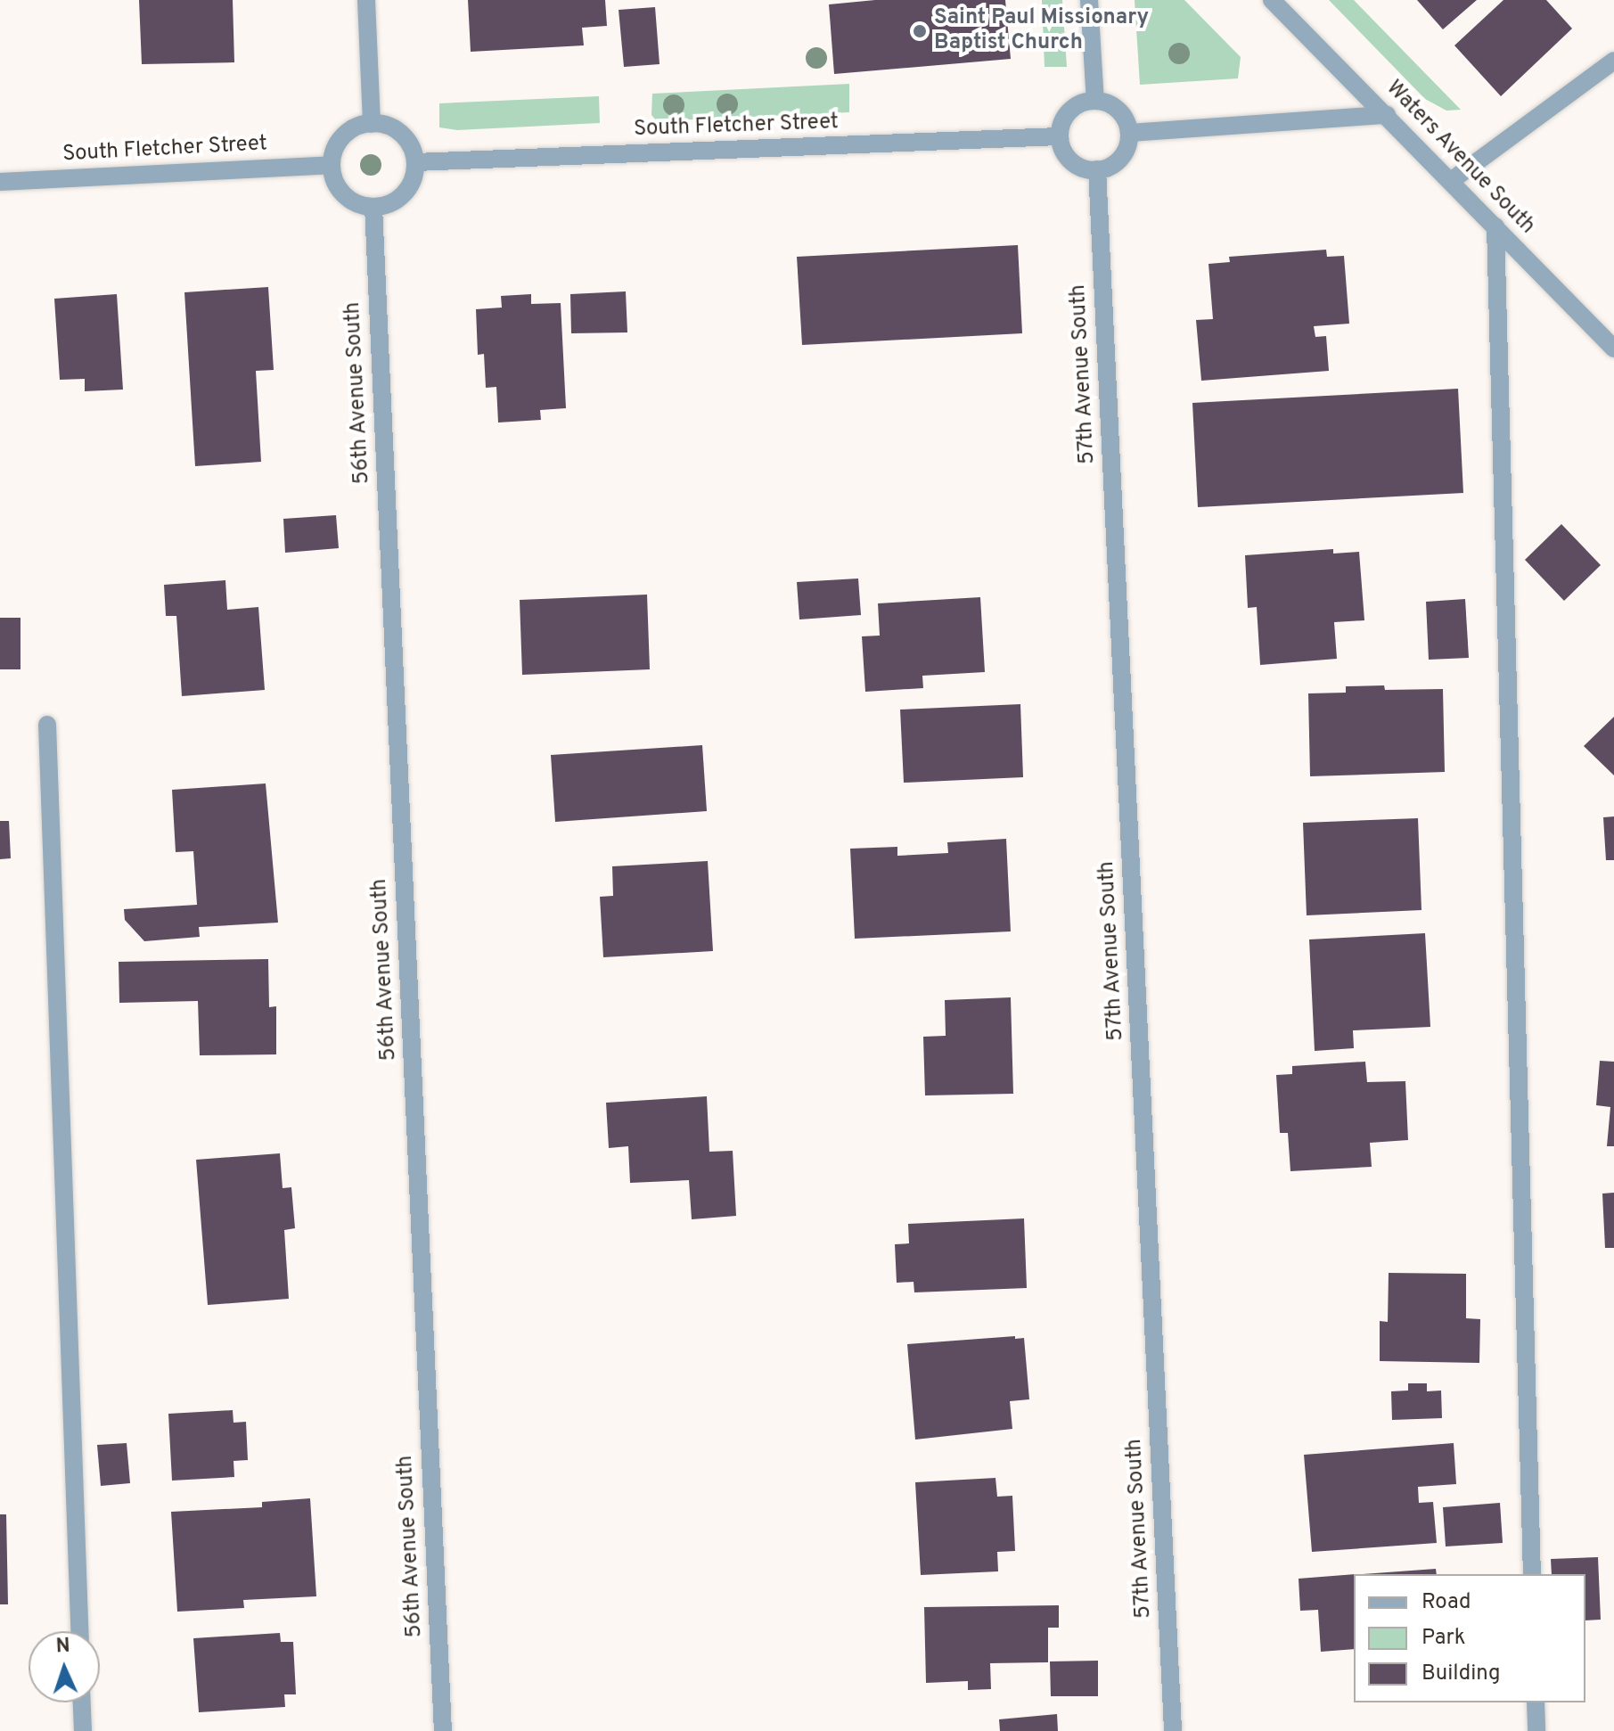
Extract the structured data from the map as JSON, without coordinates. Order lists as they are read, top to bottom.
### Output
{
  "streets": {
    "street": [
      "South Fletcher Street",
      "Waters Avenue South",
      "57th Avenue South",
      "56th Avenue South"
    ]
  },
  "crossings": [
    ["South Fletcher Street", "57th Avenue South"],
    ["South Fletcher Street", "56th Avenue South"]
  ],
  "places": ["Saint Paul Missionary Baptist Church"],
  "legend": ["Road", "Park", "Building"],
  "north": "top"
}
